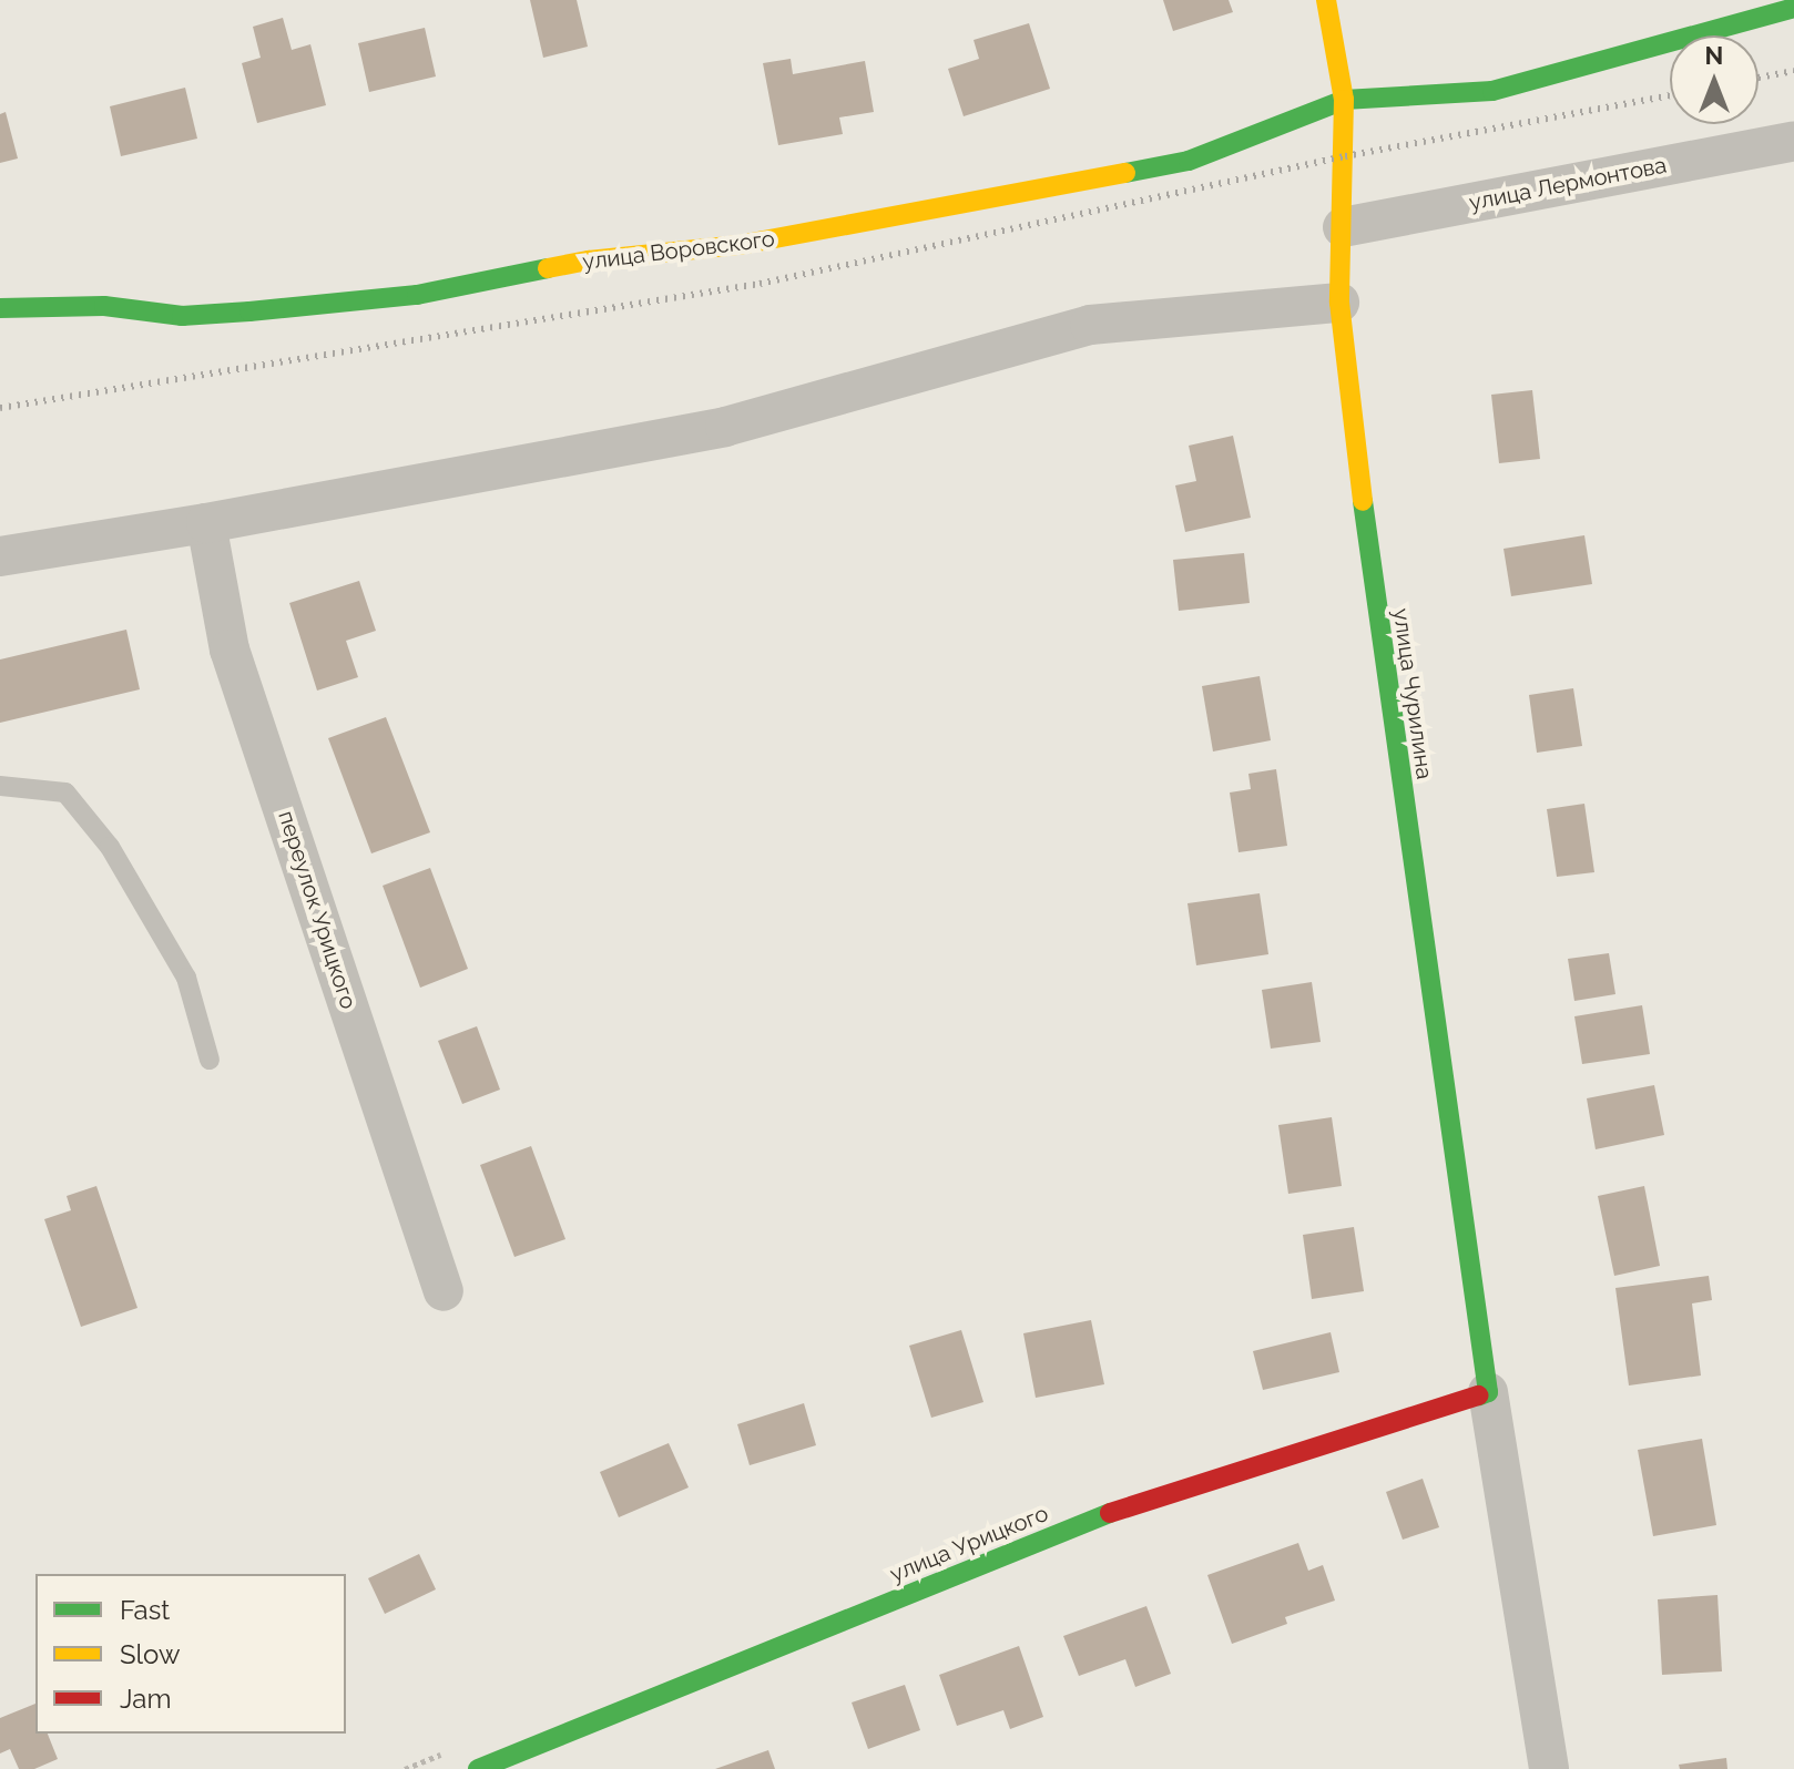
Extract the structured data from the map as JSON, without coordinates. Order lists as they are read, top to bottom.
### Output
{
  "streets": {
    "street": [
      "улица Лермонтова",
      "улица Воровского",
      "улица Чурилина",
      "переулок Урицкого",
      "улица Урицкого"
    ]
  },
  "crossings": [
    ["улица Лермонтова", "улица Чурилина"],
    ["улица Воровского", "улица Чурилина"],
    ["улица Чурилина", "улица Урицкого"]
  ],
  "legend": ["Fast", "Slow", "Jam"],
  "north": "top"
}
